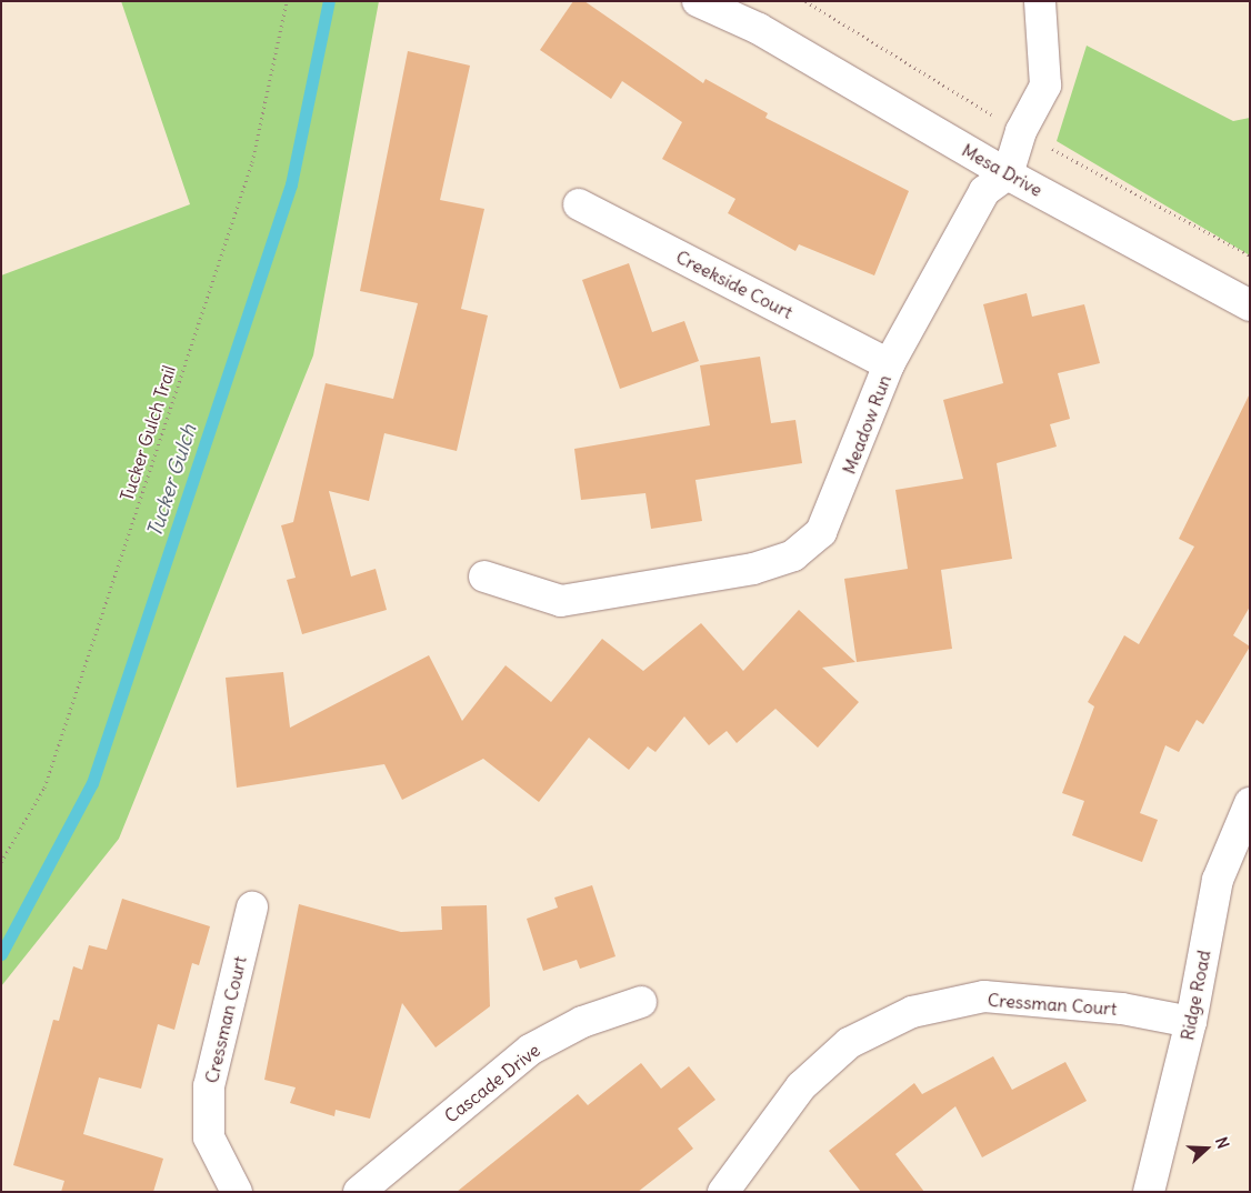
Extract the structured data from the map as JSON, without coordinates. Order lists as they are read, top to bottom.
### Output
{
  "streets": {
    "street": [
      "Mesa Drive",
      "Creekside Court",
      "Meadow Run",
      "Ridge Road",
      "Cressman Court",
      "Cascade Drive"
    ],
    "path": ["Tucker Gulch Trail"]
  },
  "crossings": [
    ["Mesa Drive", "Meadow Run"],
    ["Creekside Court", "Meadow Run"],
    ["Ridge Road", "Cressman Court"]
  ],
  "water": ["Tucker Gulch"],
  "north": "right"
}
